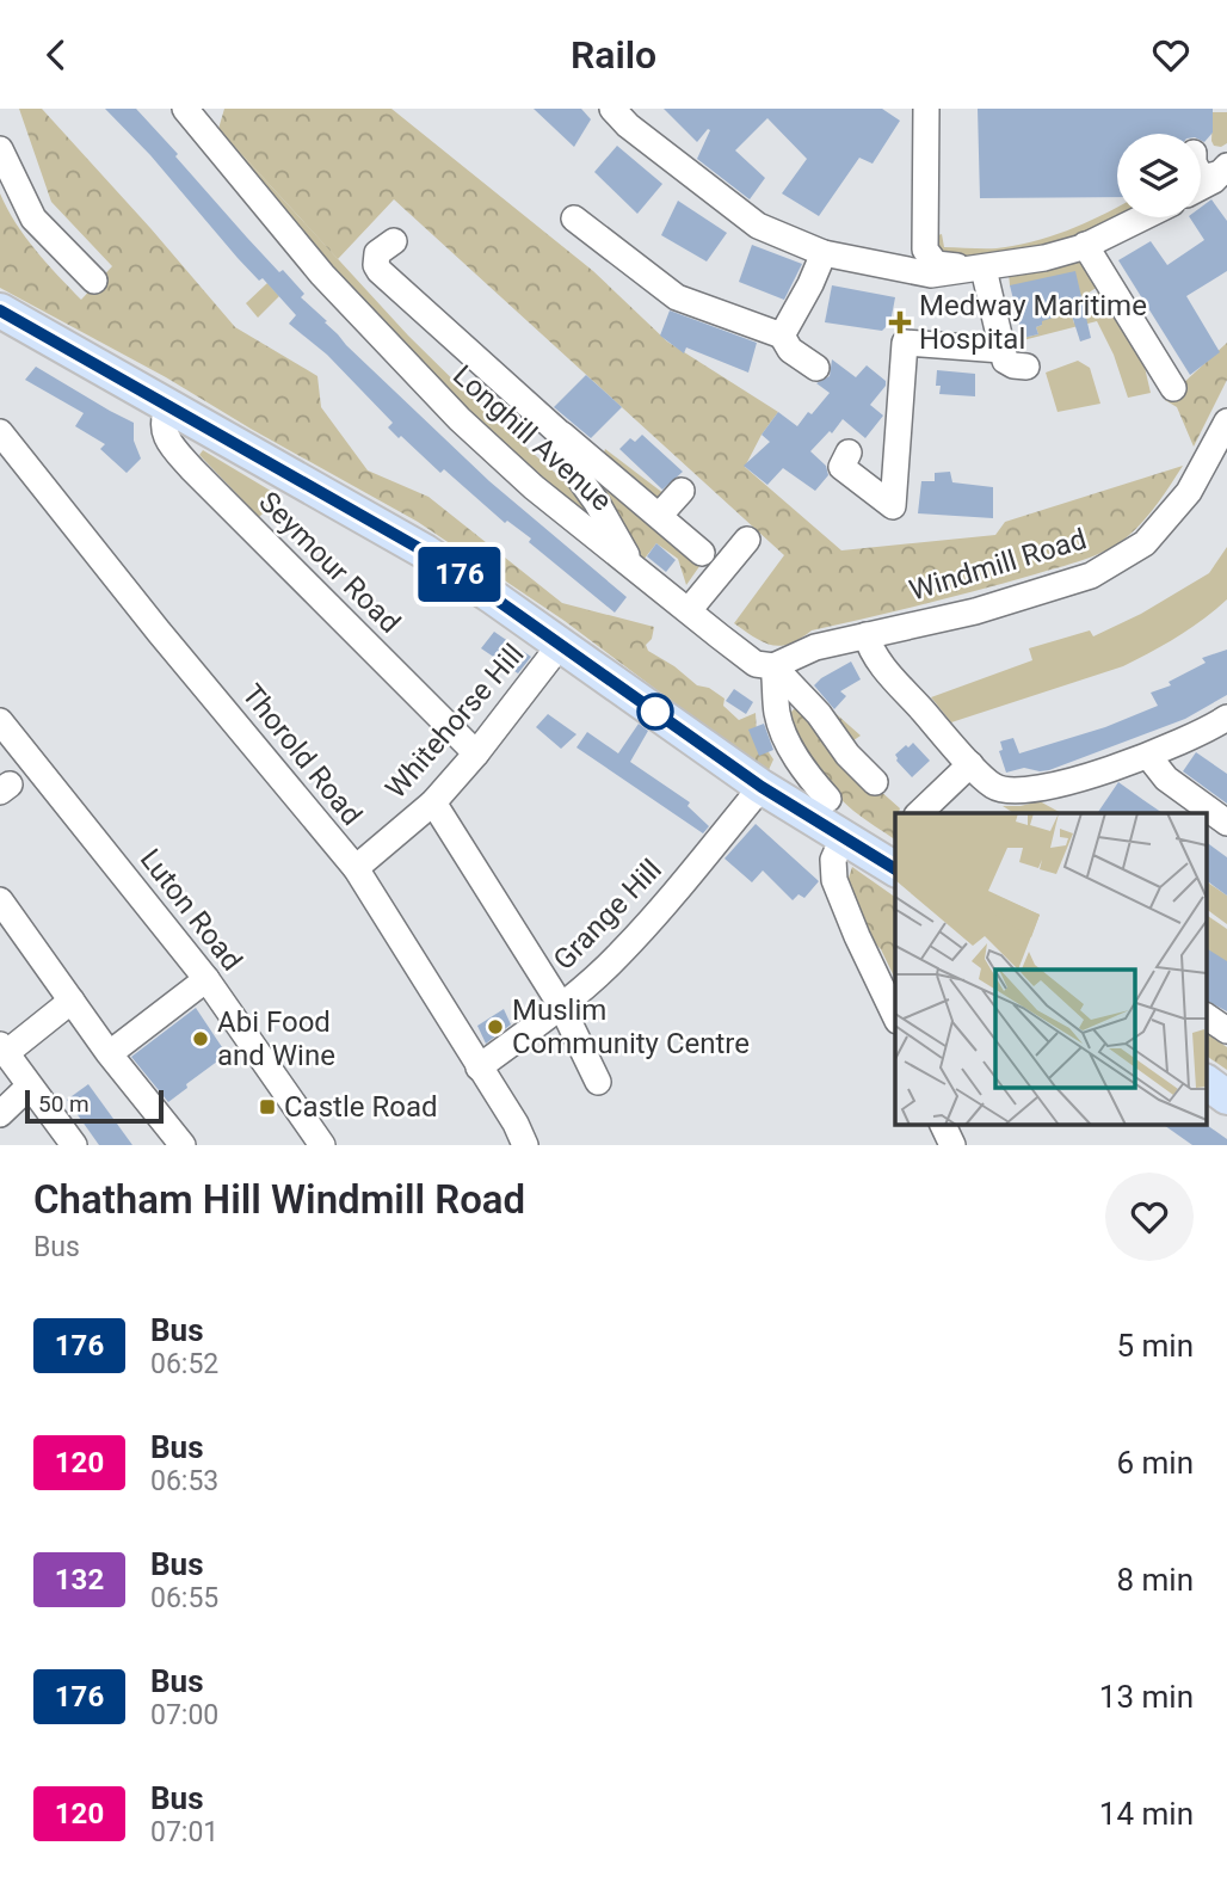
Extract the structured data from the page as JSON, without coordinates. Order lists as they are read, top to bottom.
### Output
{
  "streets": {
    "street": [
      "Longhill Avenue",
      "Seymour Road",
      "Windmill Road",
      "Whitehorse Hill",
      "Thorold Road",
      "Luton Road",
      "Grange Hill"
    ]
  },
  "crossings": [
    ["Longhill Avenue", "Windmill Road"],
    ["Seymour Road", "Whitehorse Hill"],
    ["Whitehorse Hill", "Thorold Road"],
    ["Thorold Road", "Grange Hill"]
  ],
  "places": {
    "health": ["Medway Maritime Hospital"],
    "other": ["Muslim Community Centre", "Abi Food and Wine"],
    "transit": ["Castle Road"]
  },
  "lines": ["bus line 176"],
  "scale_bar": "50 m",
  "page": {
    "header": "Railo",
    "on_map": "176",
    "scale": "50 m",
    "heading": ["Chatham Hill Windmill Road", "Bus"],
    "list": [
      {
        "mark": "176",
        "name": "Bus",
        "note": "06:52",
        "value": "5 min"
      },
      {
        "mark": "120",
        "name": "Bus",
        "note": "06:53",
        "value": "6 min"
      },
      {
        "mark": "132",
        "name": "Bus",
        "note": "06:55",
        "value": "8 min"
      },
      {
        "mark": "176",
        "name": "Bus",
        "note": "07:00",
        "value": "13 min"
      },
      {
        "mark": "120",
        "name": "Bus",
        "note": "07:01",
        "value": "14 min"
      }
    ]
  }
}
